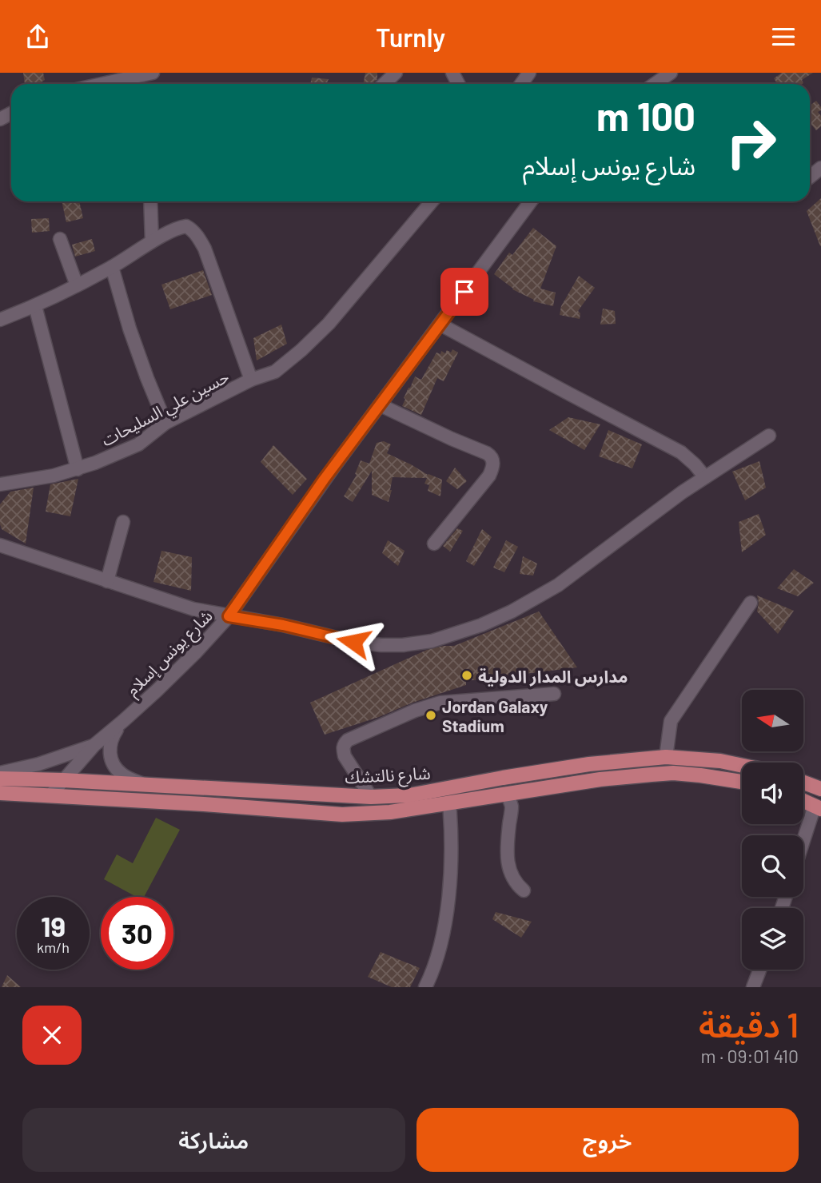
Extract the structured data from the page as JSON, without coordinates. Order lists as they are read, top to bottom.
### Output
{
  "streets": {
    "main road": ["شارع نالتشك"],
    "street": ["حسين علي السليحات", "شارع يونس إسلام"]
  },
  "crossings": [
    ["شارع يونس إسلام", "شارع نالتشك"]
  ],
  "places": ["مدارس المدار الدولية", "Jordan Galaxy Stadium"],
  "north": "left",
  "page": {
    "header": "Turnly",
    "turn": ["100 m", "شارع يونس إسلام"],
    "speed": "19 km/h",
    "limit": "30",
    "heading": ["1 دقيقة", "410 m · 09:01"],
    "buttons": ["خروج", "مشاركة"]
  }
}
